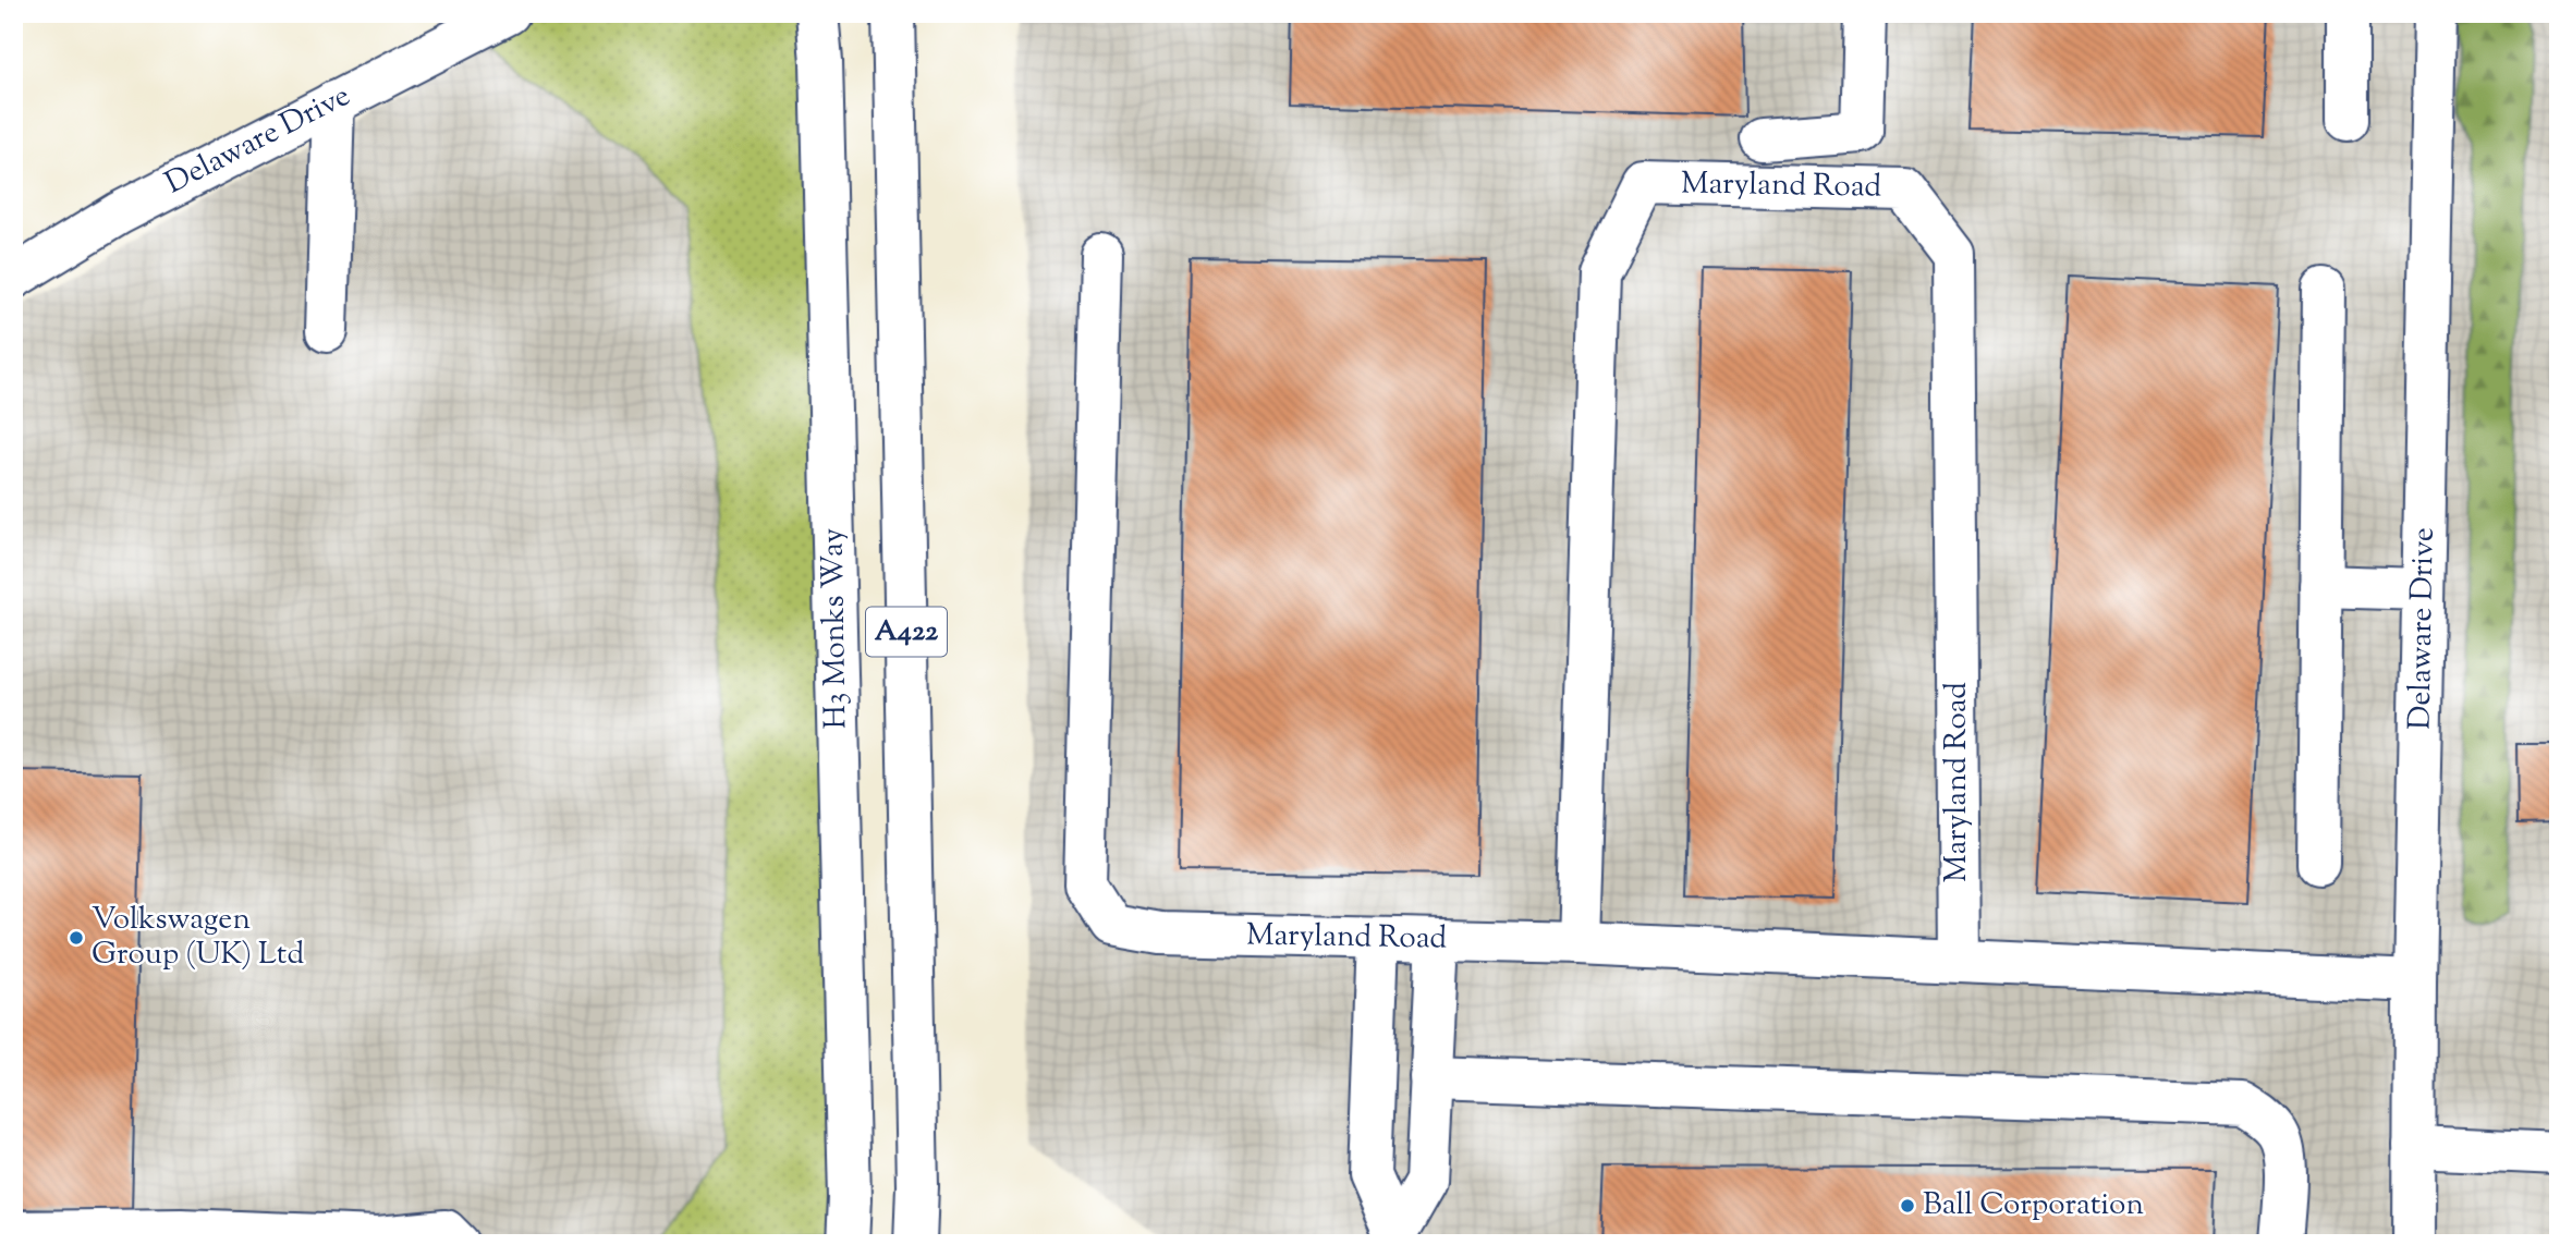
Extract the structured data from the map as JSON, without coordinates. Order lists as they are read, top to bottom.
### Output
{
  "streets": {
    "street": [
      "Delaware Drive",
      "Maryland Road",
      "H3 Monks Way",
      "A422"
    ]
  },
  "crossings": [
    ["Delaware Drive", "Maryland Road"]
  ],
  "places": ["Volkswagen Group (UK) Ltd", "Ball Corporation"]
}
